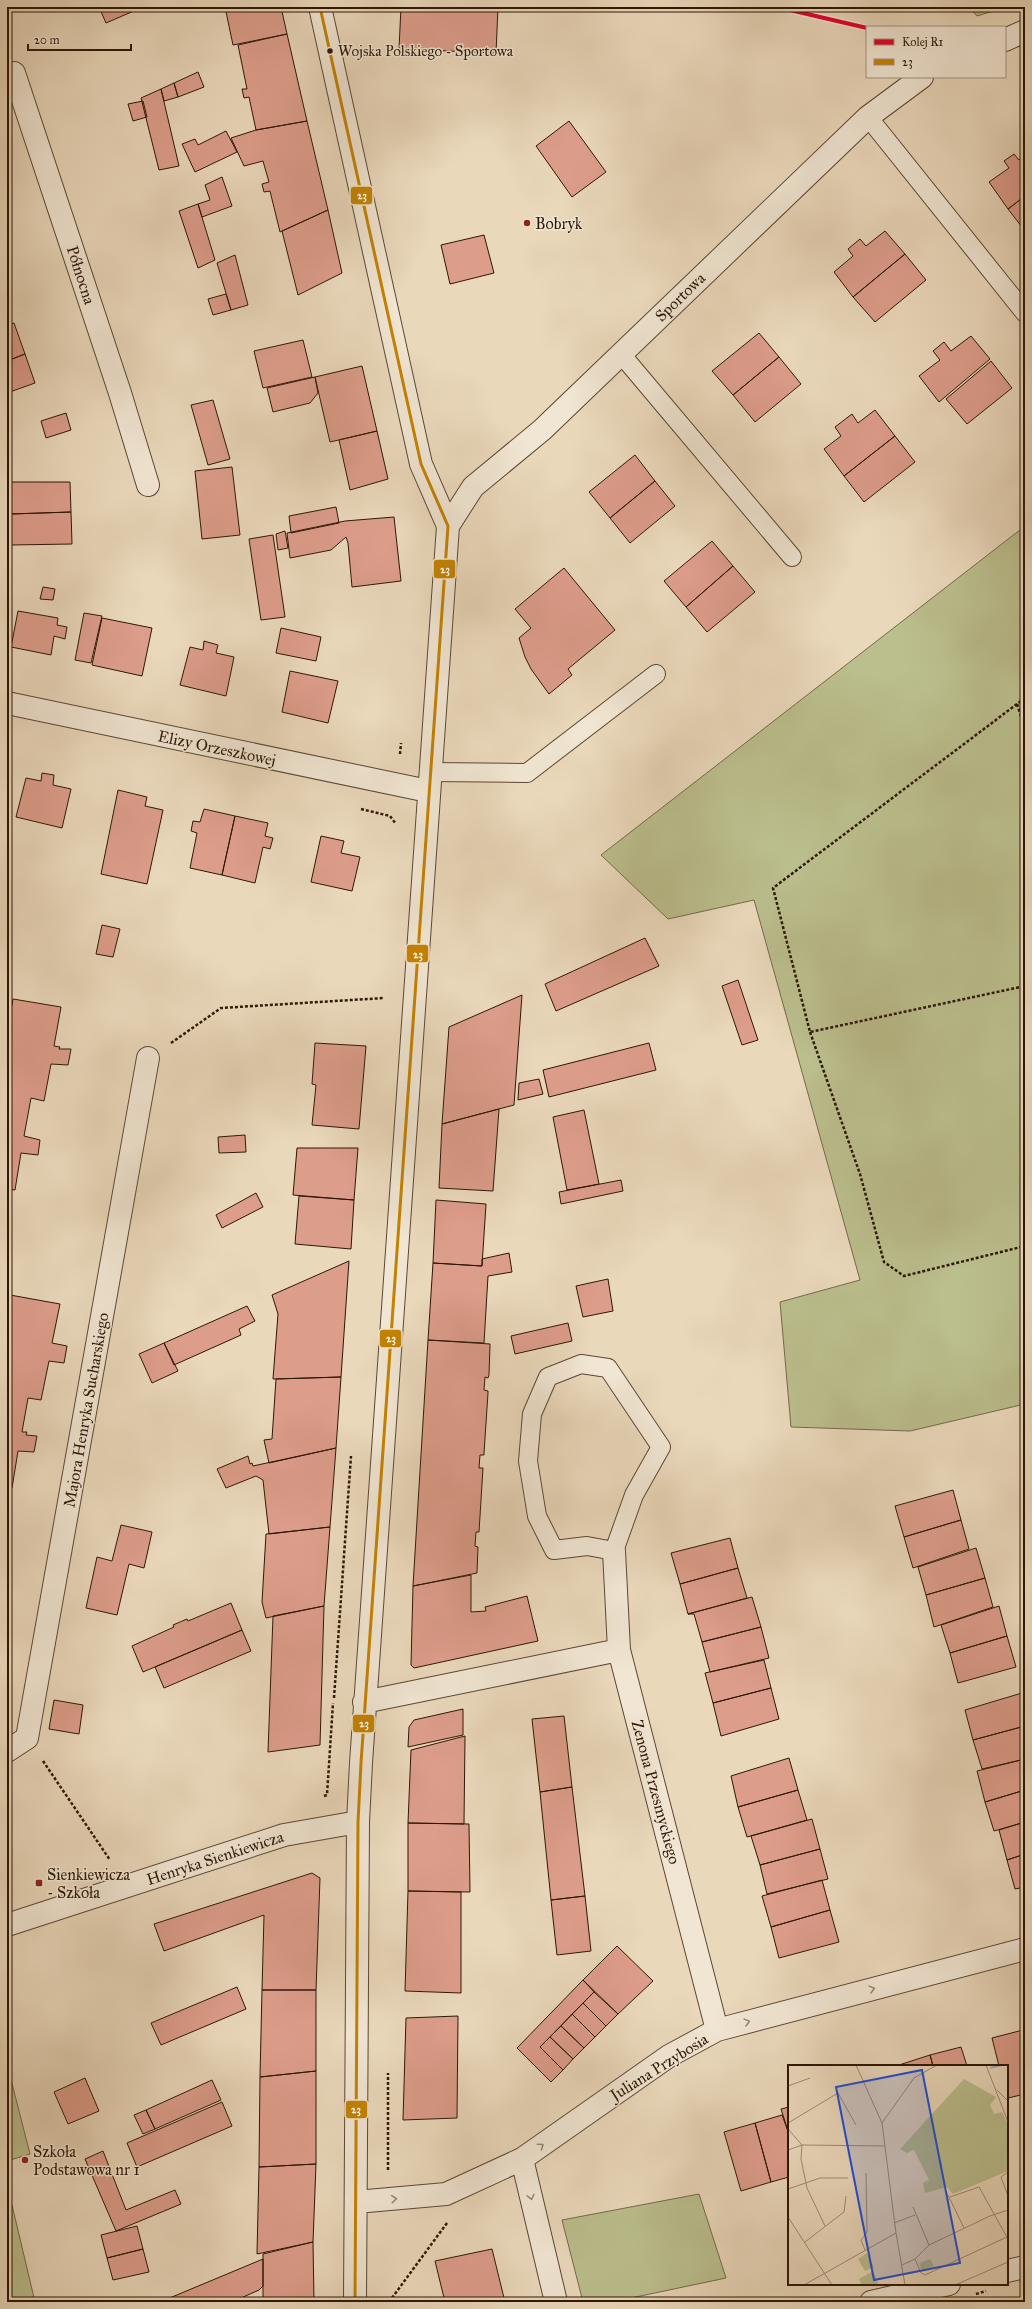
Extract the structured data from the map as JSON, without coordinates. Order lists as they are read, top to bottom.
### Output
{
  "streets": {
    "street": [
      "Północna",
      "Sportowa",
      "Elizy Orzeszkowej",
      "Majora Henryka Sucharskiego",
      "Zenona Przesmyckiego",
      "Henryka Sienkiewicza",
      "Juliana Przybosia"
    ]
  },
  "crossings": [
    ["Zenona Przesmyckiego", "Juliana Przybosia"]
  ],
  "one_way": ["Juliana Przybosia"],
  "places": {
    "other": ["Wojska Polskiego - Sportowa", "Bobryk", "Szkoła Podstawowa nr 1"],
    "transit": ["Sienkiewicza - Szkoła"]
  },
  "lines": ["rail line R1", "transit line 23"],
  "legend": ["Kolej R1", "23"],
  "scale_bar": "20 m"
}
